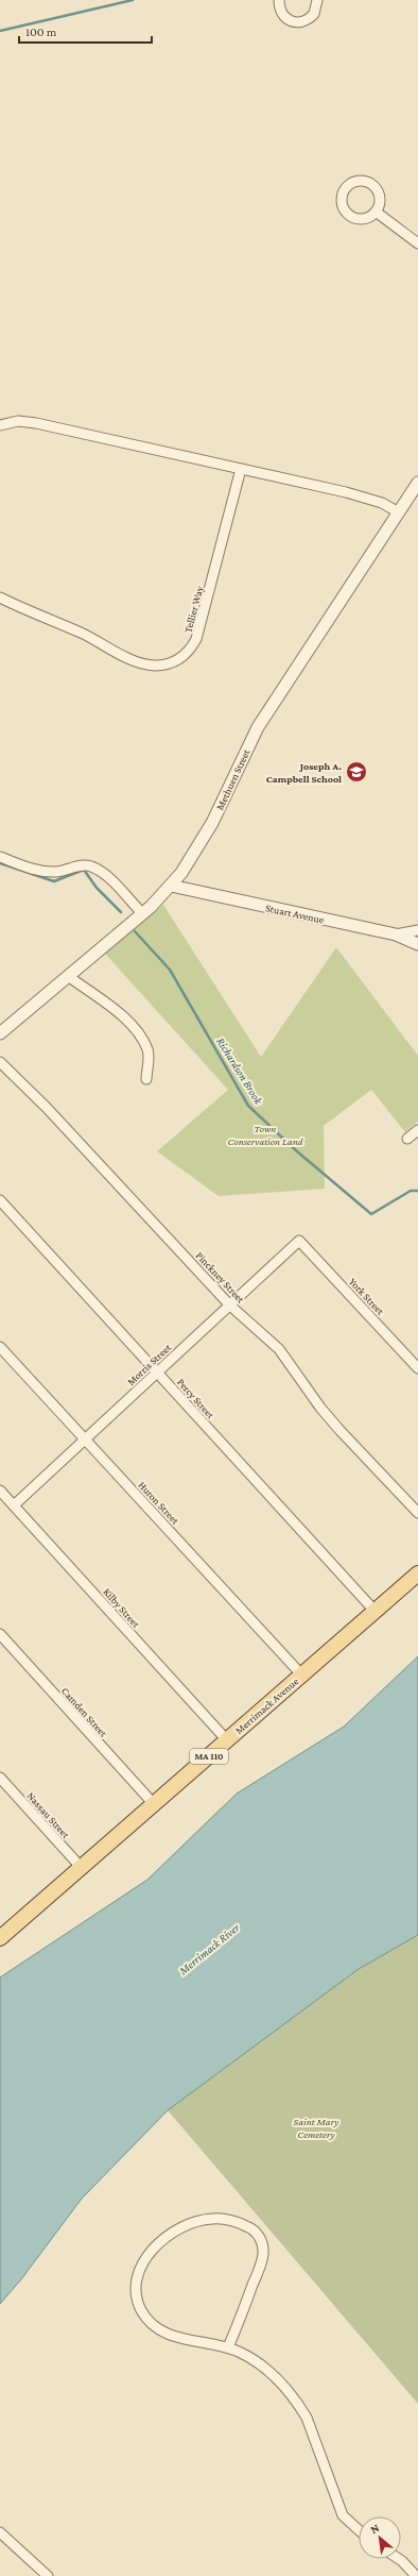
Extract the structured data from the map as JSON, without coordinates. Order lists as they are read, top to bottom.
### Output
{
  "streets": {
    "main road": ["Merrimack Avenue", "MA 110"],
    "street": [
      "Tellier Way",
      "Methuen Street",
      "Stuart Avenue",
      "Pinckney Street",
      "York Street",
      "Morris Street",
      "Percy Street",
      "Huron Street",
      "Kilby Street",
      "Camden Street",
      "Nassau Street"
    ]
  },
  "crossings": [
    ["Methuen Street", "Stuart Avenue"],
    ["Pinckney Street", "Morris Street"],
    ["York Street", "Morris Street"],
    ["Morris Street", "Percy Street"],
    ["Morris Street", "Huron Street"],
    ["Morris Street", "Kilby Street"],
    ["Percy Street", "Merrimack Avenue"],
    ["Huron Street", "Merrimack Avenue"],
    ["Kilby Street", "Merrimack Avenue"],
    ["Merrimack Avenue", "Camden Street"],
    ["Merrimack Avenue", "Nassau Street"]
  ],
  "water": ["Richardson Brook", "Merrimack River"],
  "parks": ["Town Conservation Land", "Saint Mary Cemetery"],
  "places": {
    "school or university": ["Joseph A. Campbell School"]
  },
  "scale_bar": "100 m",
  "north": "top left"
}
